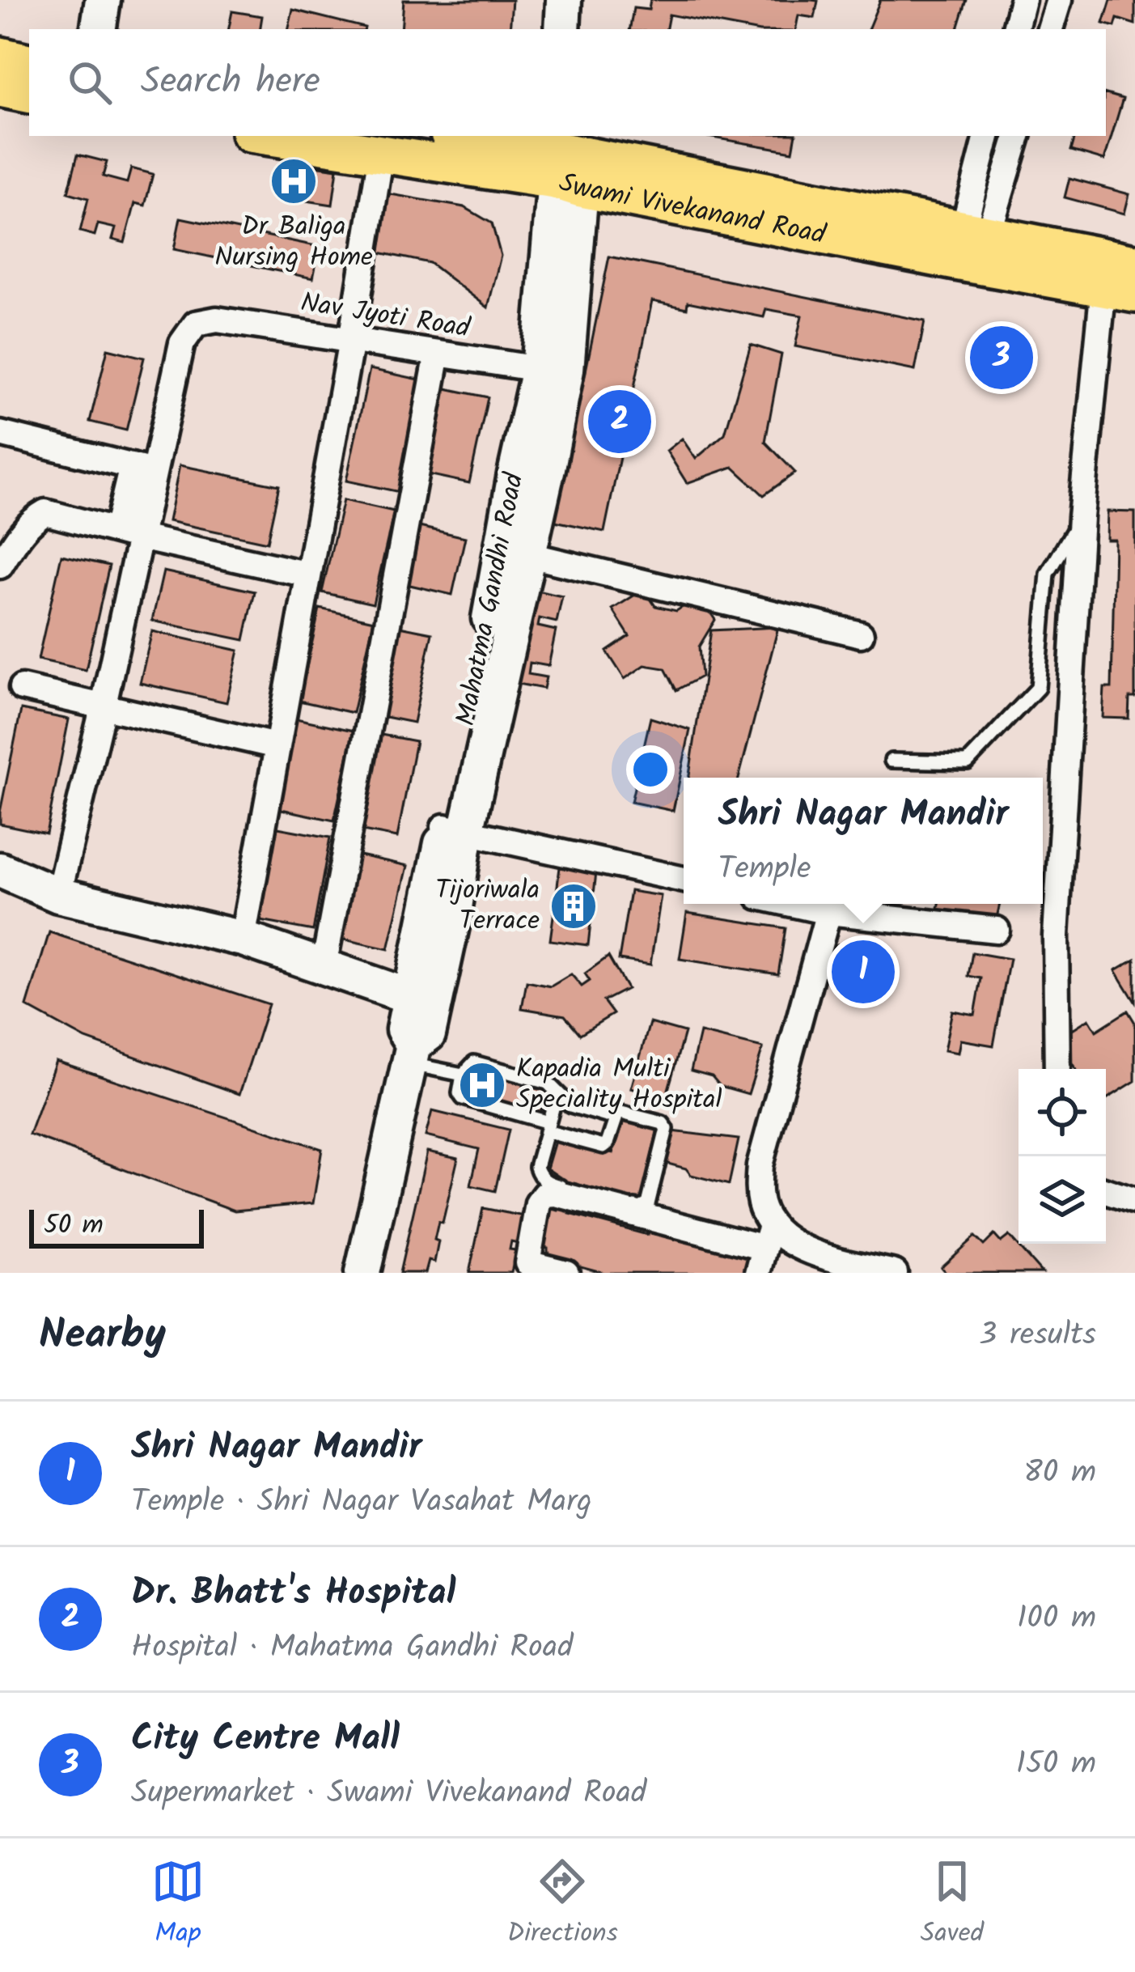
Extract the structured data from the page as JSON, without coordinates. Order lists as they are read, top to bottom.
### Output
{
  "streets": {
    "main road": ["Swami Vivekanand Road", "Mahatma Gandhi Road"],
    "street": ["Nav Jyoti Road"]
  },
  "crossings": [
    ["Swami Vivekanand Road", "Mahatma Gandhi Road"],
    ["Nav Jyoti Road", "Mahatma Gandhi Road"]
  ],
  "places": {
    "hospital": ["Dr Baliga Nursing Home", "Kapadia Multi Speciality Hospital"],
    "building": ["Tijoriwala Terrace"]
  },
  "scale_bar": "50 m",
  "page": {
    "search": "Search here",
    "pins": ["3", "2", "1"],
    "popup": ["Shri Nagar Mandir", "Temple"],
    "scale": "50 m",
    "heading": ["Nearby", "3 results"],
    "list": [
      {
        "mark": "1",
        "name": "Shri Nagar Mandir",
        "note": "Temple · Shri Nagar Vasahat Marg",
        "value": "80 m"
      },
      {
        "mark": "2",
        "name": "Dr. Bhatt's Hospital",
        "note": "Hospital · Mahatma Gandhi Road",
        "value": "100 m"
      },
      {
        "mark": "3",
        "name": "City Centre Mall",
        "note": "Supermarket · Swami Vivekanand Road",
        "value": "150 m"
      }
    ],
    "nav": ["Map", "Directions", "Saved"]
  }
}
